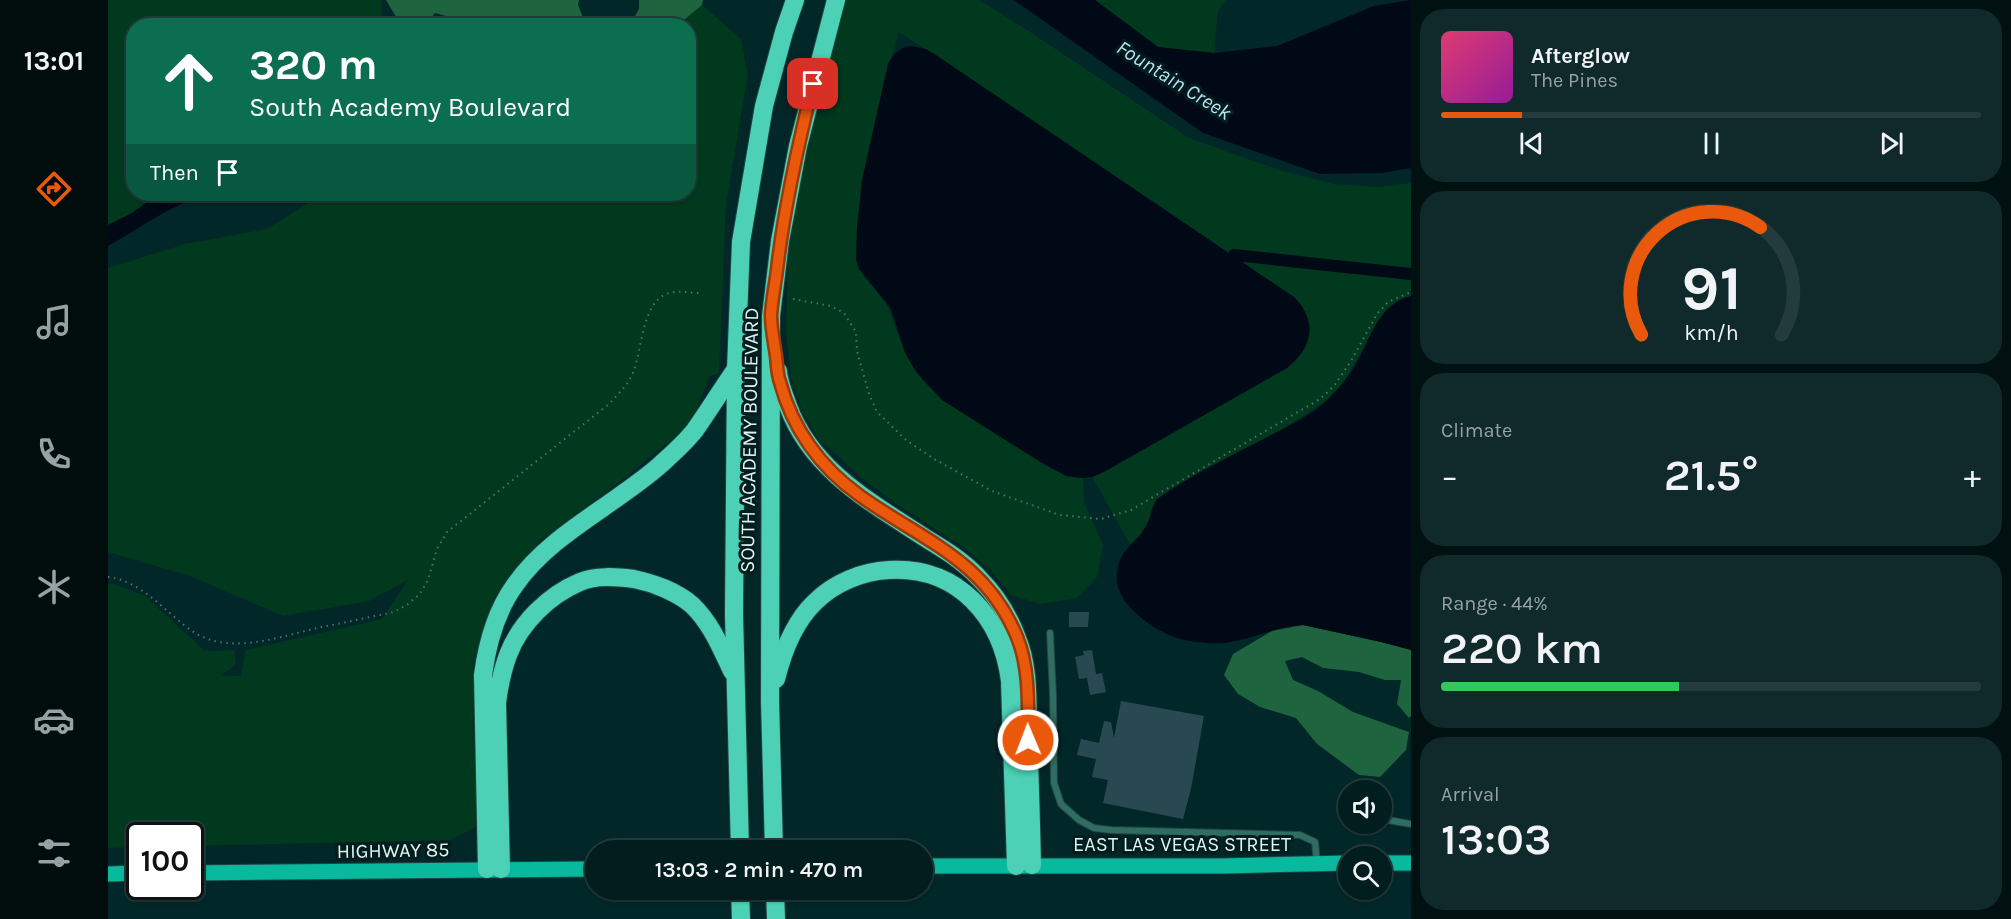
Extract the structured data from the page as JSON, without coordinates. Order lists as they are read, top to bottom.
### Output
{
  "streets": {
    "highway": ["SOUTH ACADEMY BOULEVARD"],
    "main road": ["EAST LAS VEGAS STREET", "HIGHWAY 85"]
  },
  "water": ["Fountain Creek"],
  "page": {
    "tabs": "13:01",
    "turn": ["320 m", "South Academy Boulevard"],
    "song": ["Afterglow", "The Pines"],
    "then": "Then",
    "tile": [
      "Climate",
      ["Range · 44%", "220 km"],
      ["Arrival", "13:03"]
    ],
    "heat": ["−", "21.5°", "+"],
    "limit": "100",
    "trip": "13:03 · 2 min · 470 m",
    "gauge": ["91", "km/h"]
  }
}
